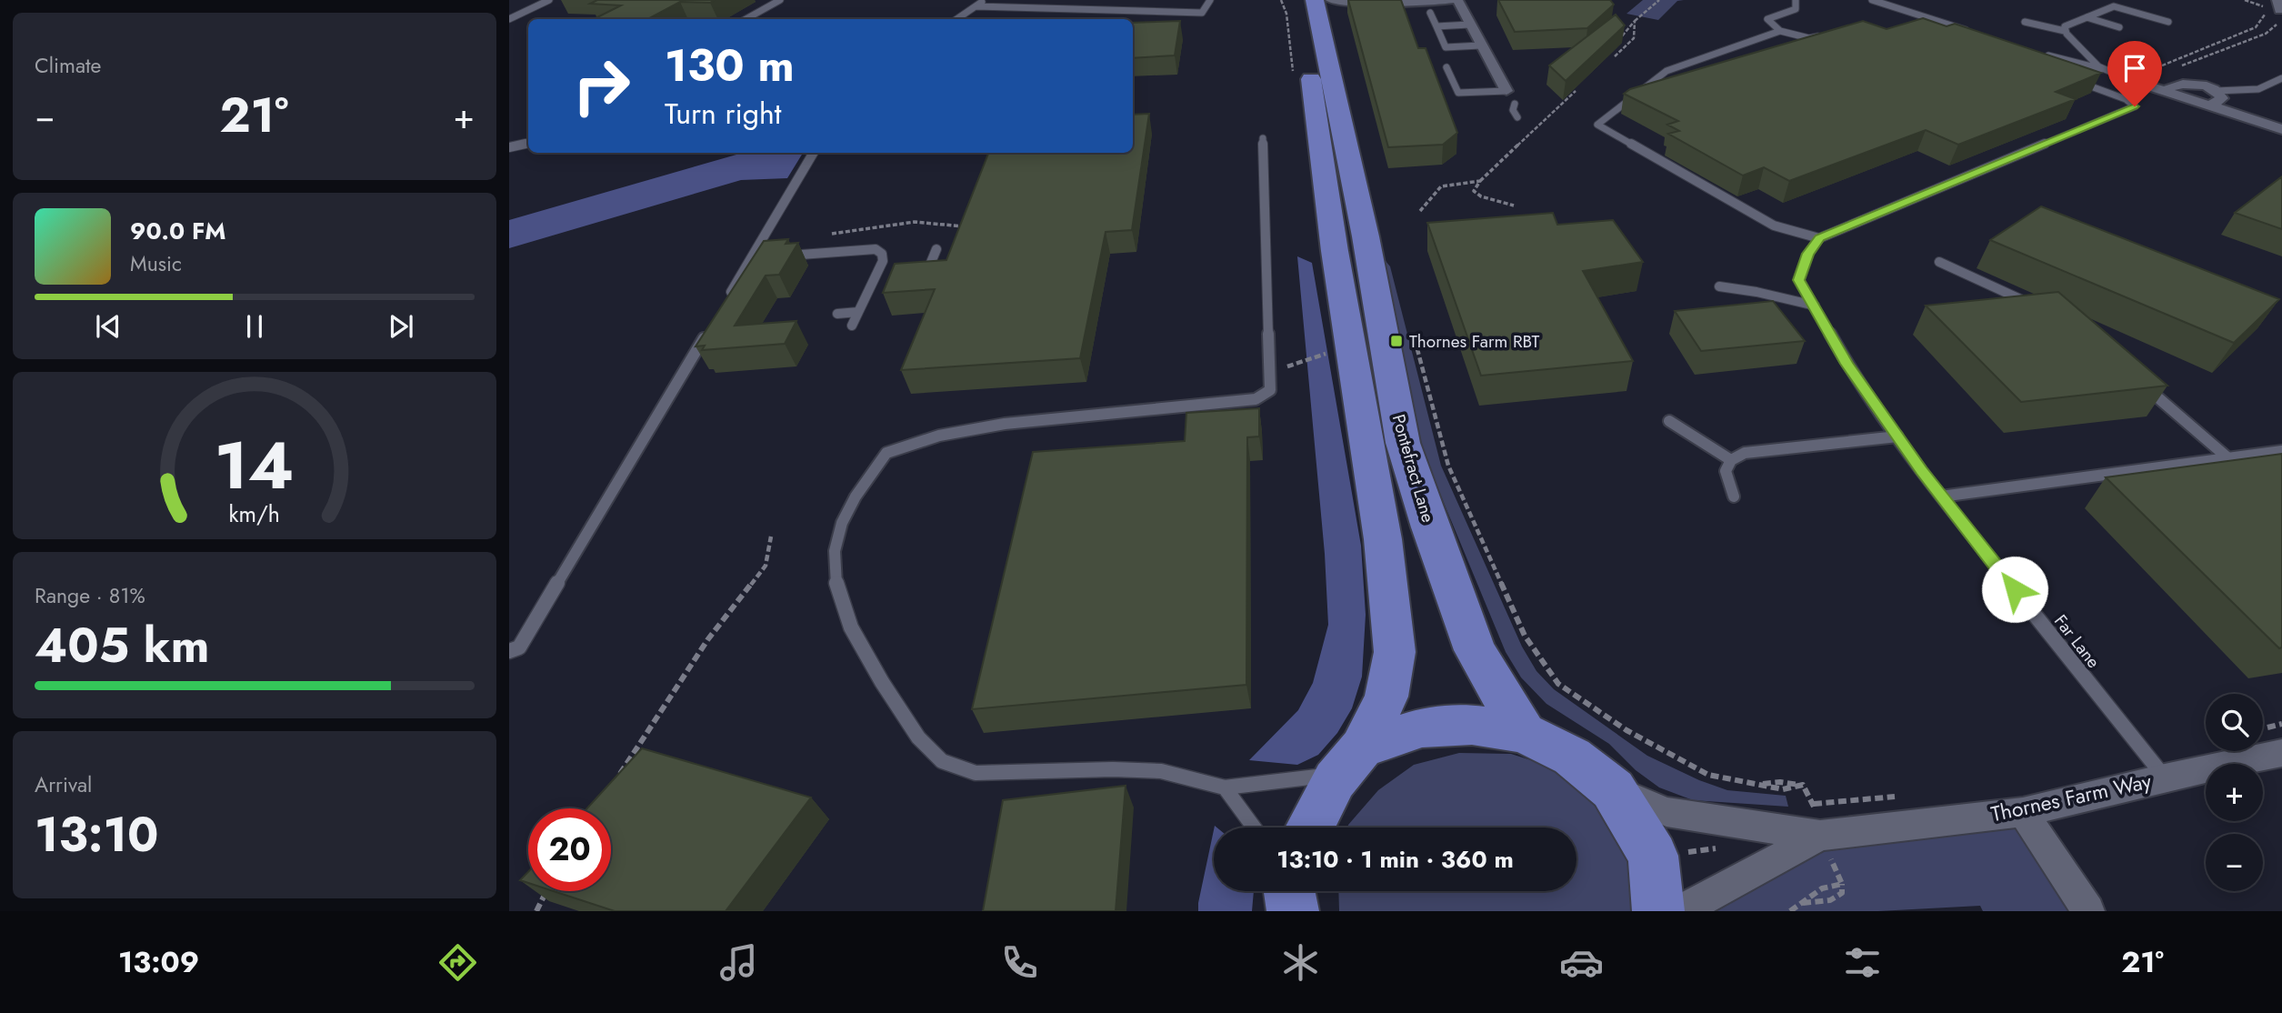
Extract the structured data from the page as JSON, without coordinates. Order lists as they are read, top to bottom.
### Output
{
  "streets": {
    "highway": ["Pontefract Lane"],
    "street": ["Thornes Farm Way"],
    "lane": ["Far Lane"]
  },
  "crossings": [
    ["Far Lane", "Thornes Farm Way"]
  ],
  "places": {
    "transit": ["Thornes Farm RBT"]
  },
  "page": {
    "tile": [
      "Climate",
      ["Range · 81%", "405 km"],
      ["Arrival", "13:10"]
    ],
    "turn": ["130 m", "Turn right"],
    "heat": ["−", "21°", "+"],
    "song": ["90.0 FM", "Music"],
    "map_buttons": ["+", "−"],
    "limit": "20",
    "trip": "13:10 · 1 min · 360 m",
    "tabs": ["13:09", "21°"],
    "gauge": ["14", "km/h"]
  }
}
